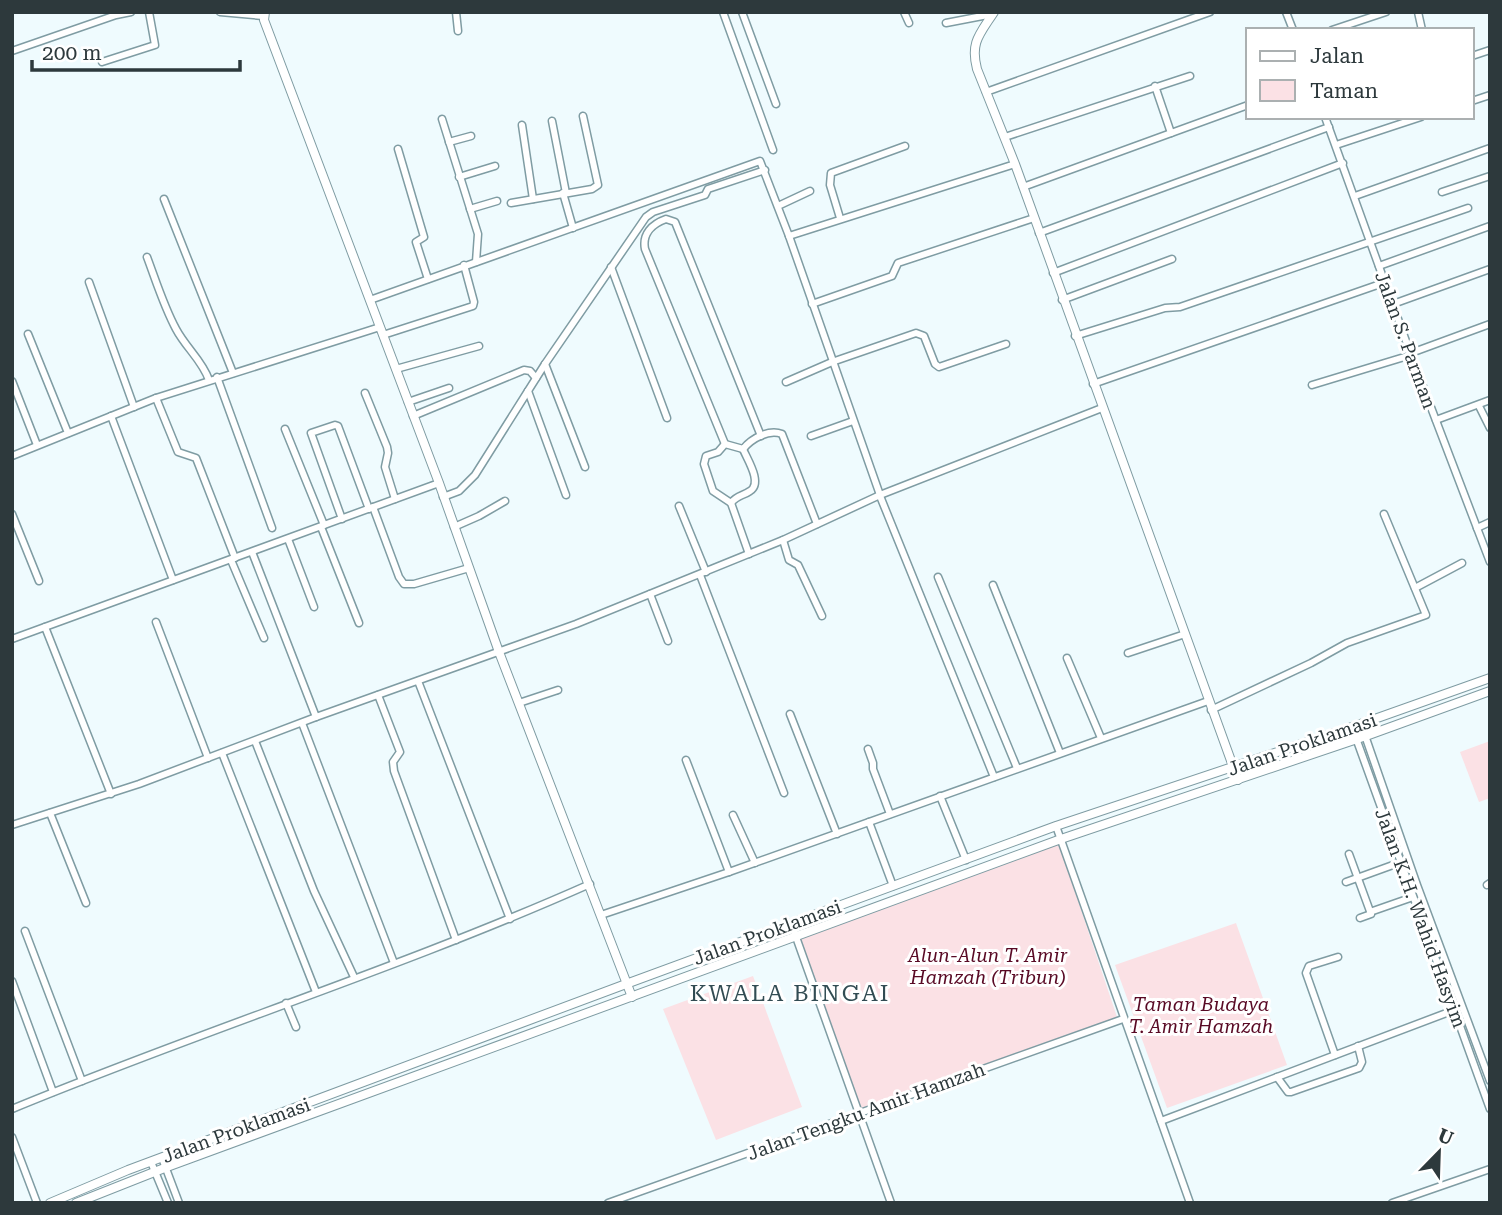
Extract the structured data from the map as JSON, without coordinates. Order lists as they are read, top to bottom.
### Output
{
  "streets": {
    "street": [
      "Jalan S. Parman",
      "Jalan Proklamasi",
      "Jalan K.H. Wahid Hasyim",
      "Jalan Tengku Amir Hamzah"
    ]
  },
  "crossings": [
    ["Jalan Proklamasi", "Jalan K.H. Wahid Hasyim"]
  ],
  "districts": ["KWALA BINGAI"],
  "parks": ["Alun-Alun T. Amir Hamzah (Tribun)", "Taman Budaya T. Amir Hamzah"],
  "legend": ["Jalan", "Taman"],
  "scale_bar": "200 m",
  "north": "top right"
}
